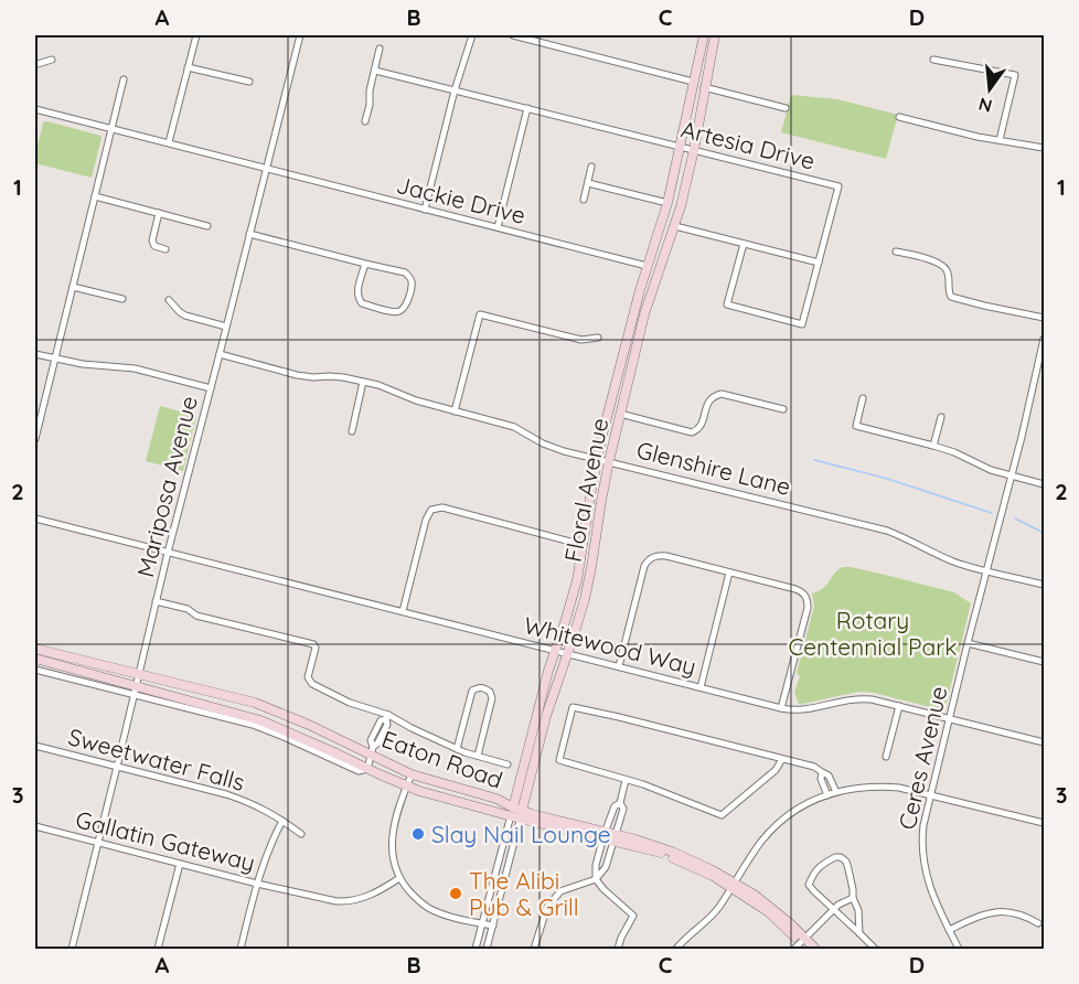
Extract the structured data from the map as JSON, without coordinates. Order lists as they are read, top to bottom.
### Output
{
  "streets": {
    "street": [
      "Artesia Drive",
      "Jackie Drive",
      "Glenshire Lane",
      "Mariposa Avenue",
      "Floral Avenue",
      "Whitewood Way",
      "Ceres Avenue",
      "Sweetwater Falls",
      "Eaton Road",
      "Gallatin Gateway"
    ]
  },
  "crossings": [
    ["Artesia Drive", "Floral Avenue"],
    ["Jackie Drive", "Mariposa Avenue"],
    ["Jackie Drive", "Floral Avenue"],
    ["Glenshire Lane", "Mariposa Avenue"],
    ["Glenshire Lane", "Floral Avenue"],
    ["Glenshire Lane", "Ceres Avenue"],
    ["Mariposa Avenue", "Whitewood Way"],
    ["Mariposa Avenue", "Sweetwater Falls"],
    ["Mariposa Avenue", "Eaton Road"],
    ["Mariposa Avenue", "Gallatin Gateway"],
    ["Floral Avenue", "Whitewood Way"],
    ["Floral Avenue", "Eaton Road"],
    ["Whitewood Way", "Ceres Avenue"]
  ],
  "parks": ["Rotary Centennial Park"],
  "places": ["Slay Nail Lounge", "The Alibi Pub & Grill"],
  "north": "bottom",
  "grid": {
    "columns": [
      "A",
      "B",
      "C",
      "D"
    ],
    "rows": ["1", "2", "3"]
  }
}
